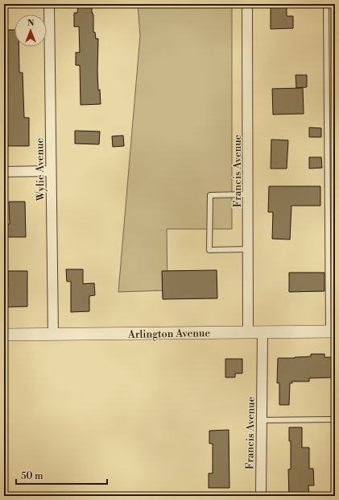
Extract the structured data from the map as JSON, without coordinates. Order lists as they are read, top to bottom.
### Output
{
  "streets": {
    "street": ["Wylie Avenue", "Francis Avenue", "Arlington Avenue"]
  },
  "crossings": [
    ["Wylie Avenue", "Arlington Avenue"],
    ["Francis Avenue", "Arlington Avenue"]
  ],
  "scale_bar": "50 m",
  "north": "top"
}
